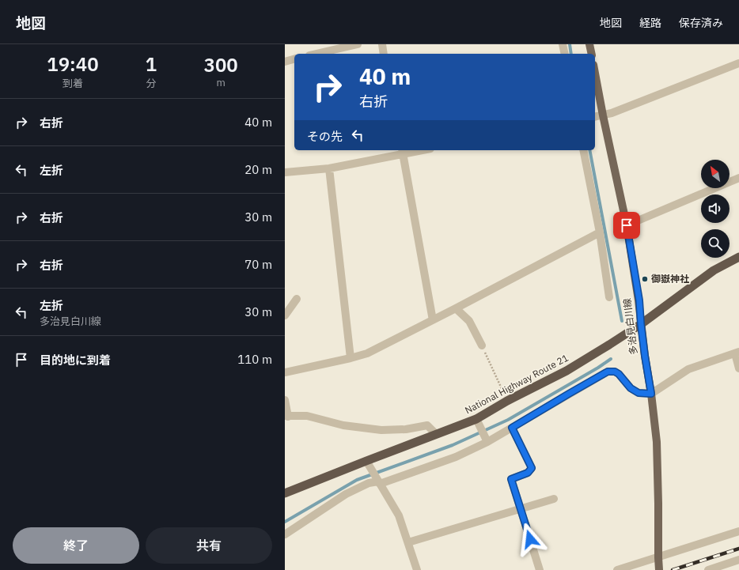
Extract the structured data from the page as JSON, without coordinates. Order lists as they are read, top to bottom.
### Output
{
  "streets": {
    "highway": ["National Highway Route 21"],
    "main road": ["多治見白川線"]
  },
  "crossings": [
    ["多治見白川線", "National Highway Route 21"]
  ],
  "places": ["御嶽神社"],
  "north": "top left",
  "page": {
    "header": "地図",
    "nav": ["地図", "経路", "保存済み"],
    "eta": [
      "19:40",
      "到着",
      "1",
      "分",
      "300",
      "m"
    ],
    "turn": ["40 m", "右折"],
    "list": [
      {
        "name": "右折",
        "value": "40 m"
      },
      {
        "name": "左折",
        "value": "20 m"
      },
      {
        "name": "右折",
        "value": "30 m"
      },
      {
        "name": "右折",
        "value": "70 m"
      },
      {
        "name": "左折",
        "note": "多治見白川線",
        "value": "30 m"
      },
      {
        "name": "目的地に到着",
        "value": "110 m"
      }
    ],
    "then": "その先",
    "buttons": ["終了", "共有"]
  }
}
